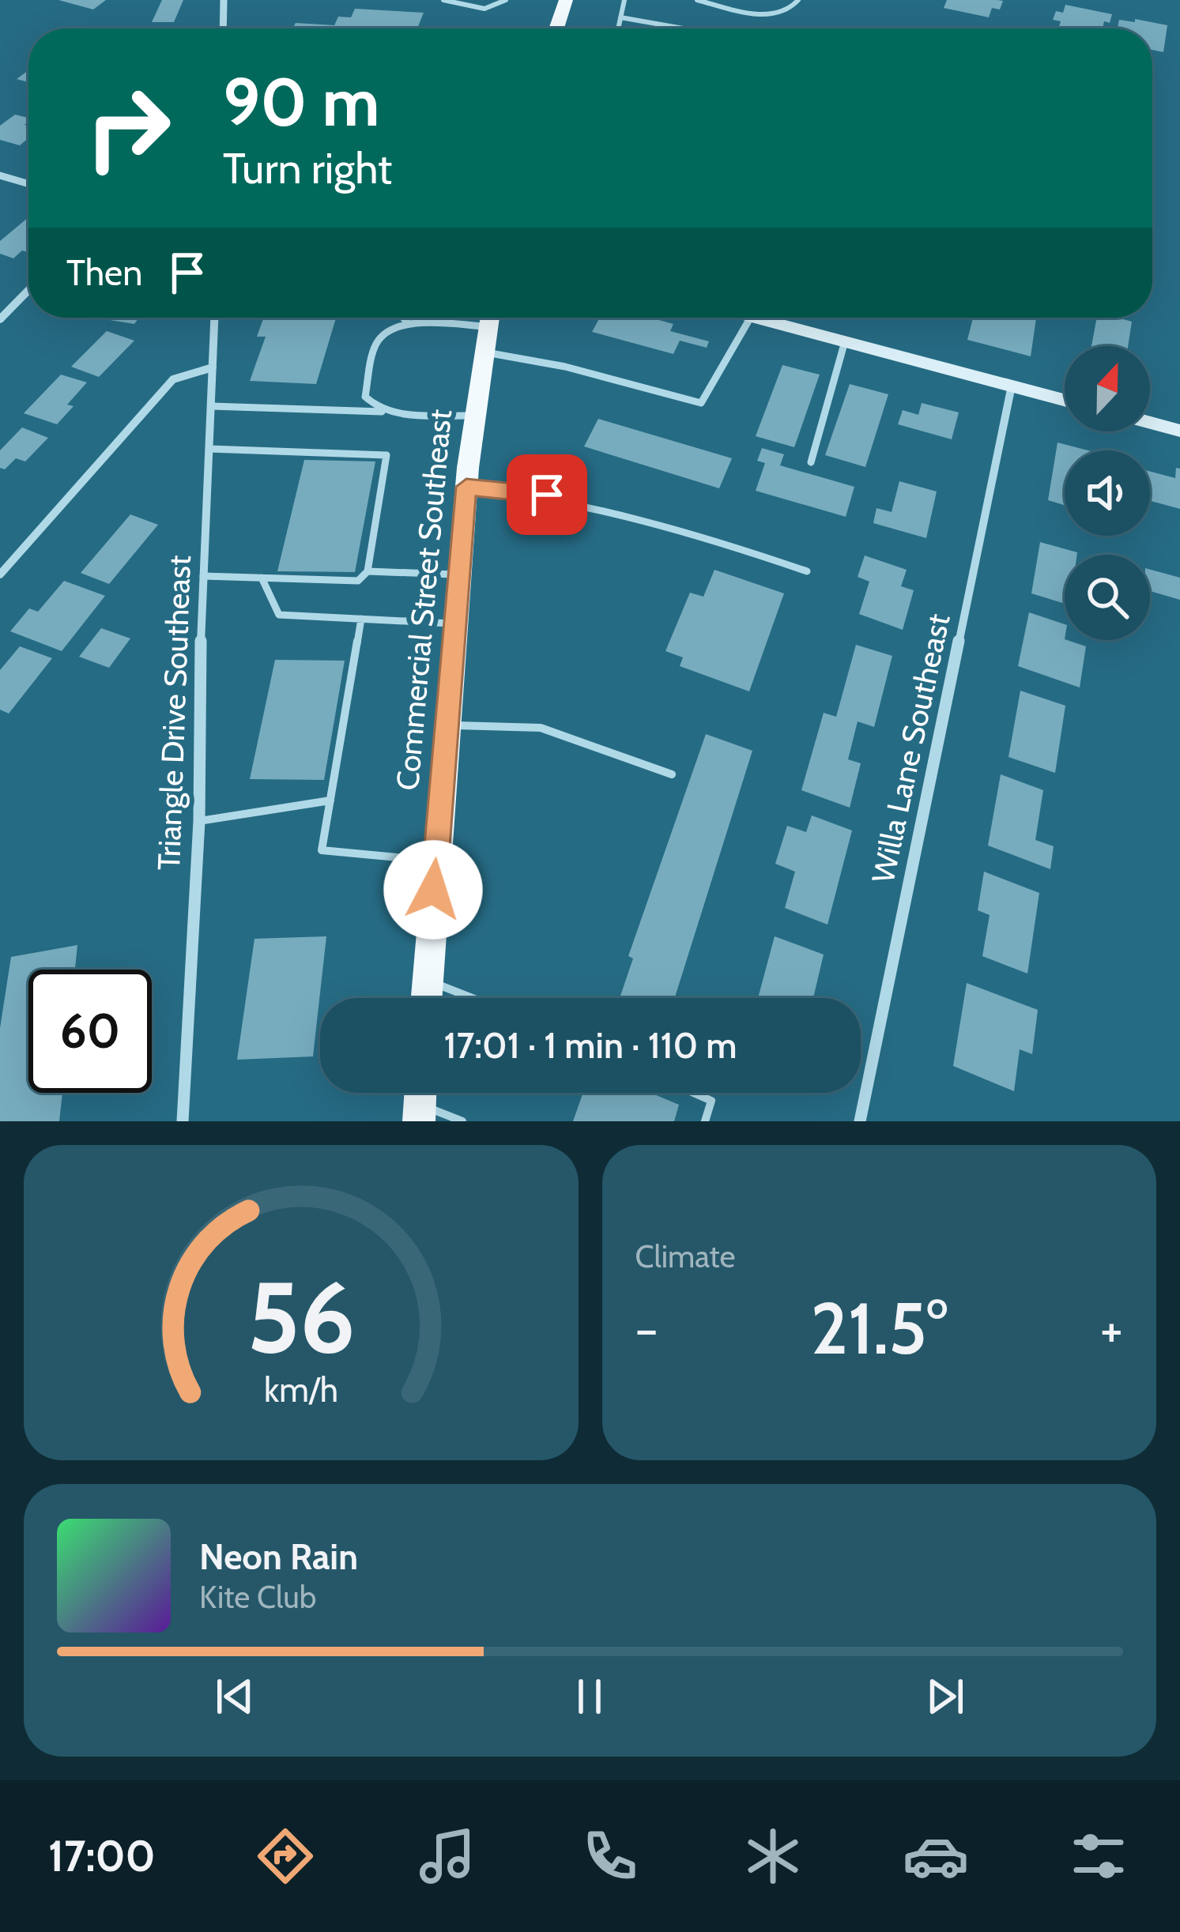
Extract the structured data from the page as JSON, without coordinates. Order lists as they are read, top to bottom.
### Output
{
  "streets": {
    "main road": ["Commercial Street Southeast"],
    "street": ["Triangle Drive Southeast", "Willa Lane Southeast"]
  },
  "north": "top",
  "page": {
    "turn": ["90 m", "Turn right"],
    "then": "Then",
    "limit": "60",
    "trip": "17:01 · 1 min · 110 m",
    "tile": "Climate",
    "heat": ["−", "21.5°", "+"],
    "song": ["Neon Rain", "Kite Club"],
    "tabs": "17:00",
    "gauge": ["56", "km/h"]
  }
}
